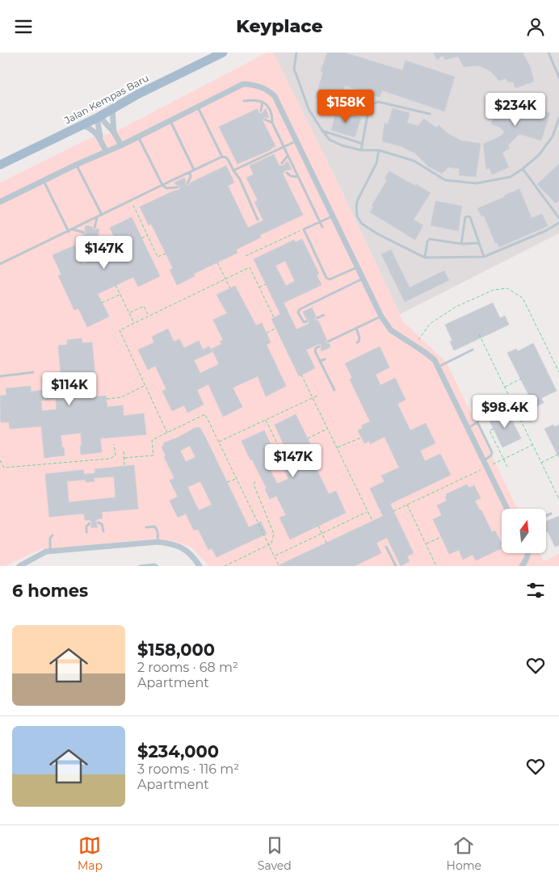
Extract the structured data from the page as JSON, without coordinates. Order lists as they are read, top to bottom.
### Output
{
  "streets": {
    "main road": ["Jalan Kempas Baru"]
  },
  "north": "top",
  "page": {
    "header": "Keyplace",
    "price": [
      "$158K",
      "$234K",
      "$147K",
      "$114K",
      "$98.4K",
      "$147K"
    ],
    "heading": "6 homes",
    "list": [
      {
        "name": "$158,000",
        "note": "2 rooms · 68 m² · Apartment"
      },
      {
        "name": "$234,000",
        "note": "3 rooms · 116 m² · Apartment"
      }
    ],
    "tabs": ["Map", "Saved", "Home"]
  }
}
